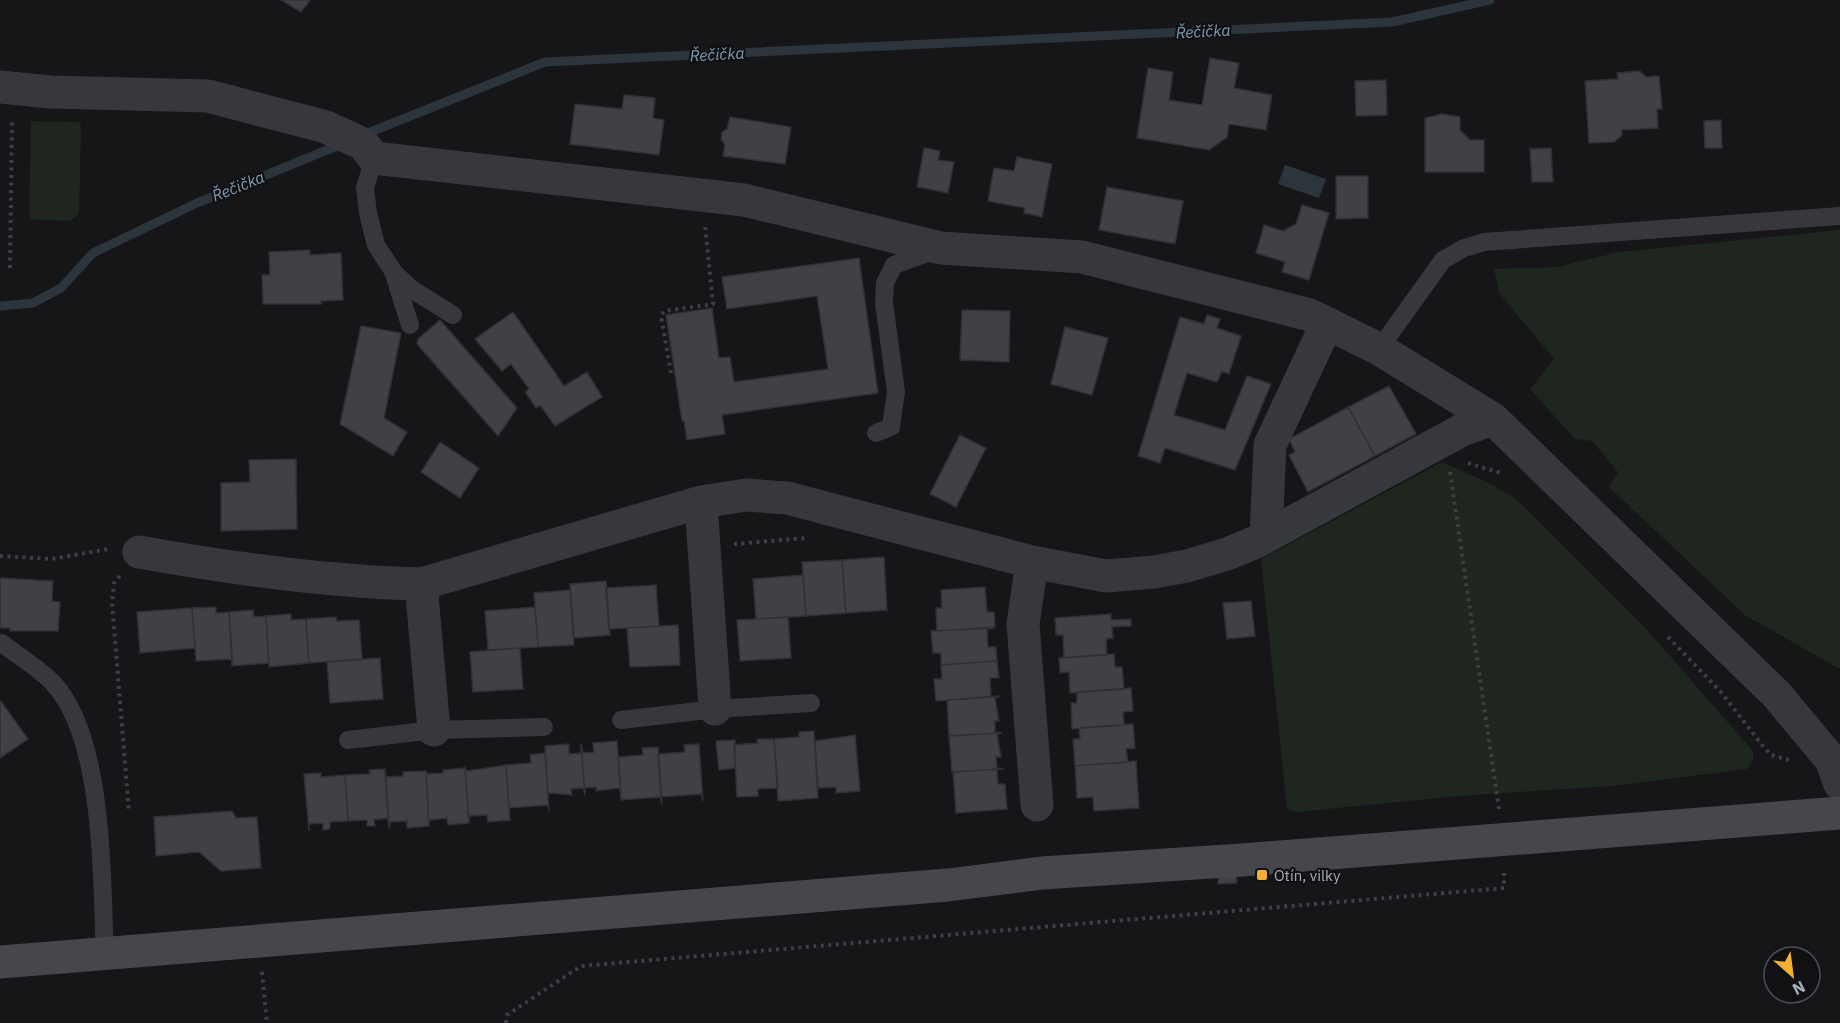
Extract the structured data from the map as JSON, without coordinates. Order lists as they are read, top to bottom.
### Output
{
  "water": ["Řečička"],
  "places": {
    "transit": ["Otín, vilky"]
  },
  "north": "bottom right"
}
